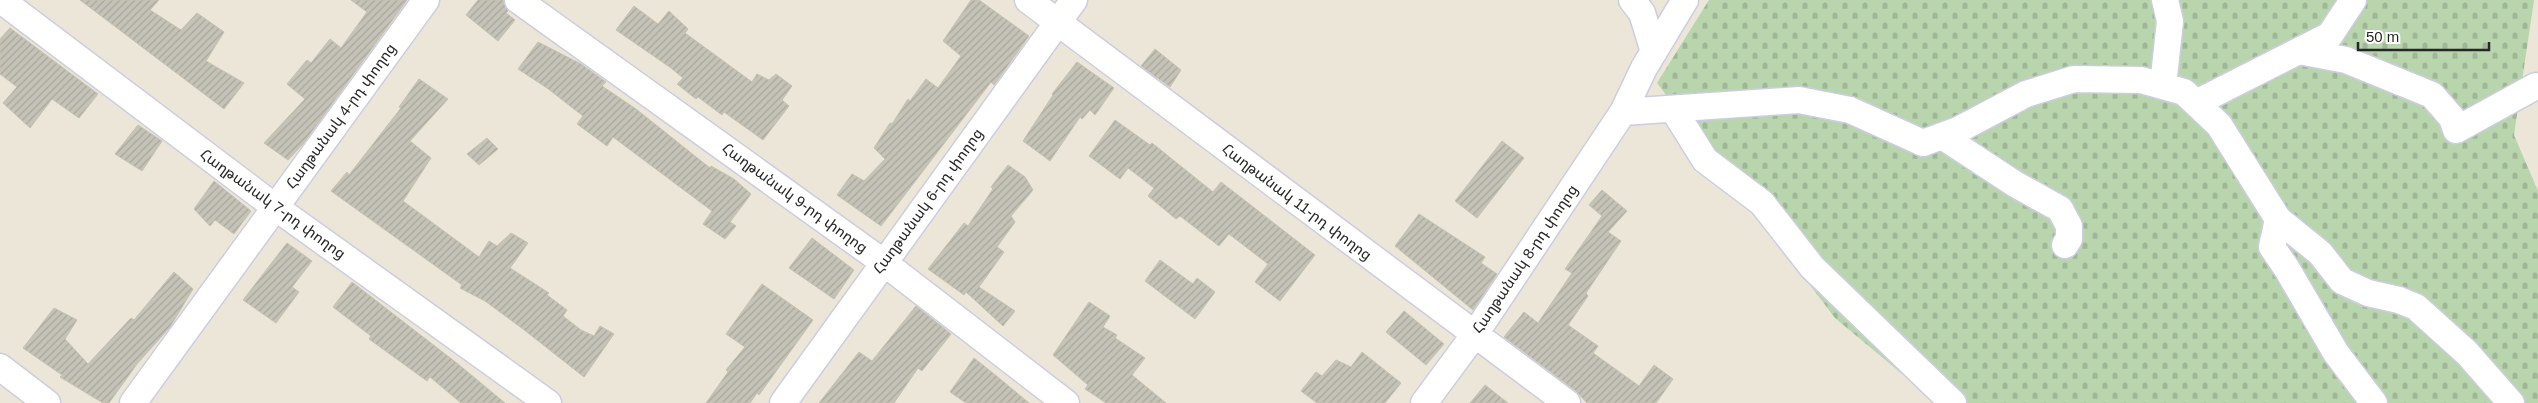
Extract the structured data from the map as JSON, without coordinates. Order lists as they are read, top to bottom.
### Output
{
  "streets": {
    "street": [
      "Հաղթանակ 4-րդ փողոց",
      "Հաղթանակ 9-րդ փողոց",
      "Հաղթանակ 6-րդ փողոց",
      "Հաղթանակ 11-րդ փողոց",
      "Հաղթանակ 7-րդ փողոց",
      "Հաղթանակ 8-րդ փողոց"
    ]
  },
  "crossings": [
    ["Հաղթանակ 4-րդ փողոց", "Հաղթանակ 7-րդ փողոց"],
    ["Հաղթանակ 9-րդ փողոց", "Հաղթանակ 6-րդ փողոց"],
    ["Հաղթանակ 6-րդ փողոց", "Հաղթանակ 11-րդ փողոց"],
    ["Հաղթանակ 11-րդ փողոց", "Հաղթանակ 8-րդ փողոց"]
  ],
  "scale_bar": "50 m"
}
